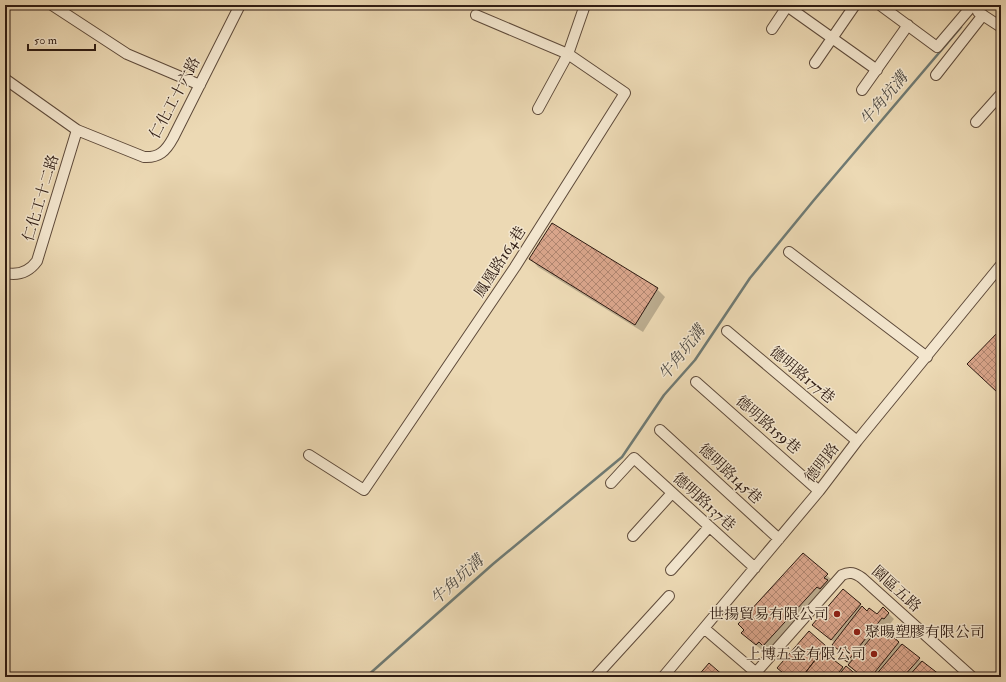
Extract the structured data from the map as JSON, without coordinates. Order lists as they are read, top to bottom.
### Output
{
  "streets": {
    "street": [
      "仁化工十六路",
      "仁化工十二路",
      "鳳凰路164巷",
      "德明路177巷",
      "德明路159巷",
      "德明路",
      "德明路145巷",
      "德明路137巷",
      "園區五路"
    ]
  },
  "crossings": [
    ["仁化工十六路", "仁化工十二路"],
    ["德明路177巷", "德明路"],
    ["德明路159巷", "德明路"],
    ["德明路", "德明路145巷"],
    ["德明路", "德明路137巷"]
  ],
  "water": ["牛角坑溝"],
  "places": ["世揚貿易有限公司", "聚暘塑膠有限公司", "上博五金有限公司"],
  "scale_bar": "50 m"
}
